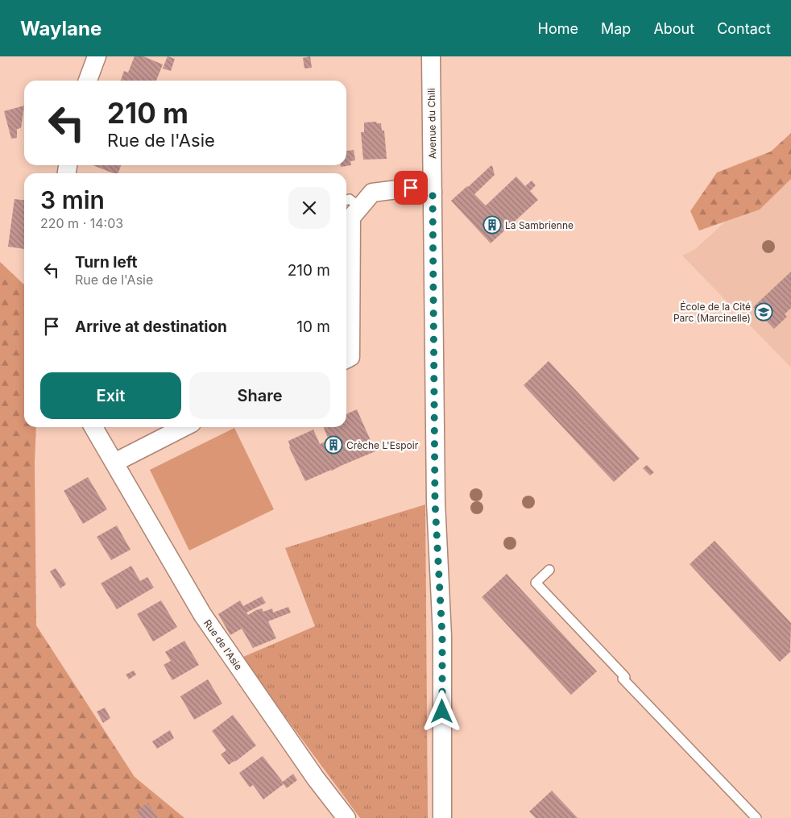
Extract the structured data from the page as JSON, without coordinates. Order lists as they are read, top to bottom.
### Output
{
  "streets": {
    "street": ["Avenue du Chili", "Rue de l'Asie"]
  },
  "places": {
    "building": ["La Sambrienne", "Crèche L'Espoir"],
    "school or university": ["École de la Cité Parc (Marcinelle)"]
  },
  "page": {
    "header": "Waylane",
    "nav": [
      "Home",
      "Map",
      "About",
      "Contact"
    ],
    "turn": ["210 m", "Rue de l'Asie"],
    "heading": ["3 min", "220 m · 14:03"],
    "list": [
      {
        "name": "Turn left",
        "note": "Rue de l'Asie",
        "value": "210 m"
      },
      {
        "name": "Arrive at destination",
        "value": "10 m"
      }
    ],
    "buttons": ["Exit", "Share"]
  }
}
